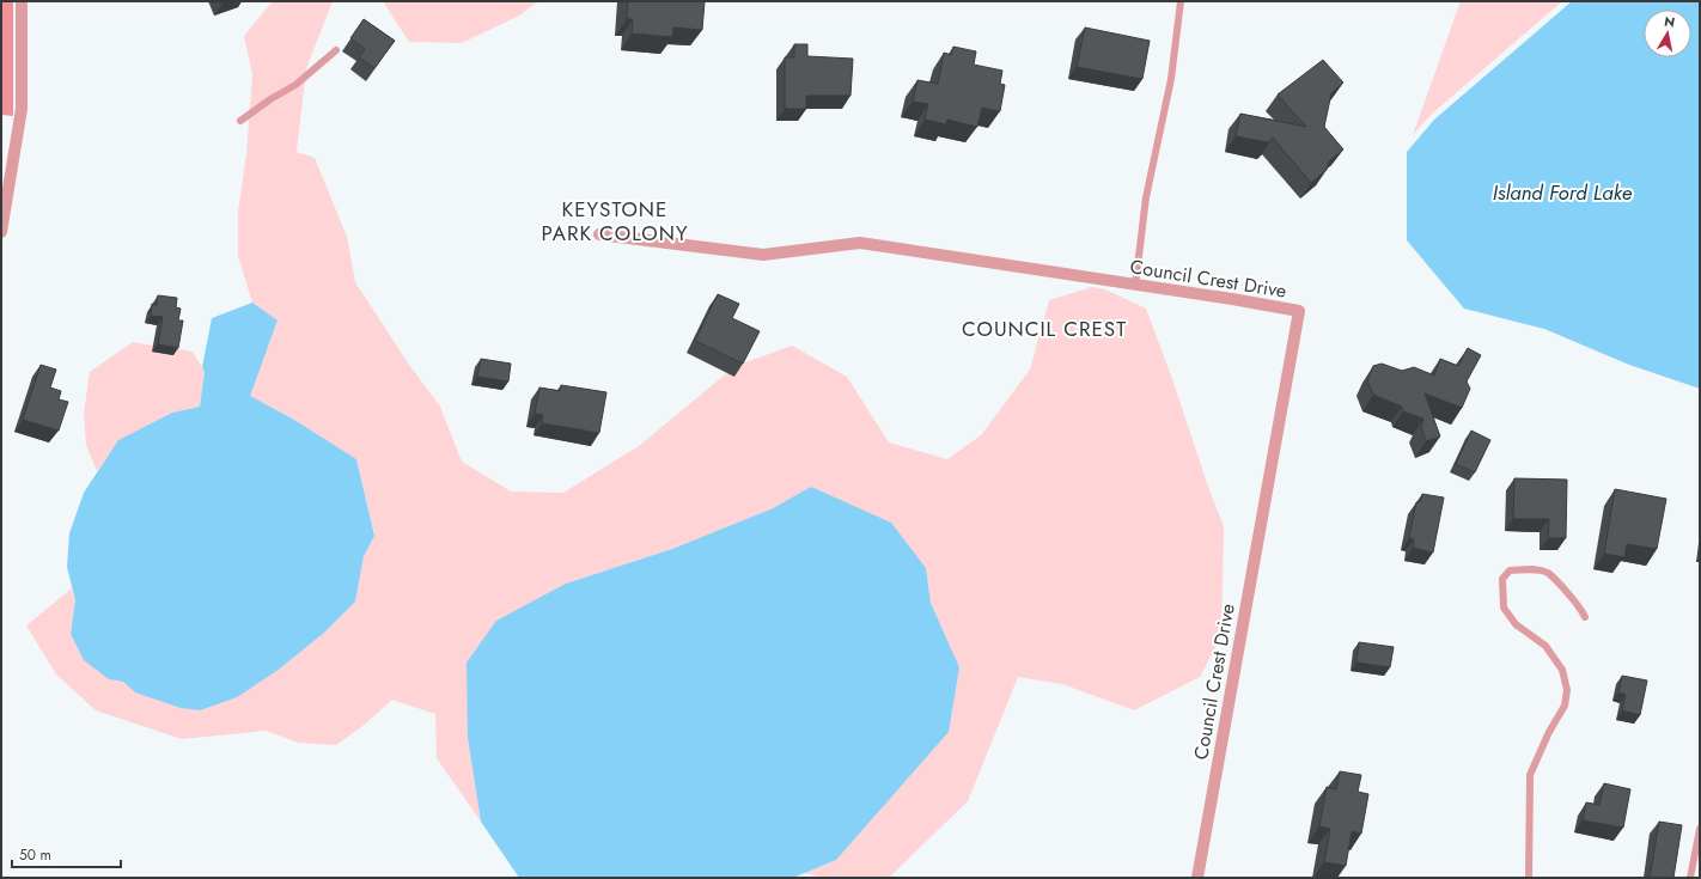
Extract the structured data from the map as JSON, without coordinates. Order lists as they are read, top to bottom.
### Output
{
  "streets": {
    "street": ["Council Crest Drive"]
  },
  "districts": ["KEYSTONE PARK COLONY", "COUNCIL CREST"],
  "water": ["Island Ford Lake"],
  "scale_bar": "50 m",
  "north": "top"
}
